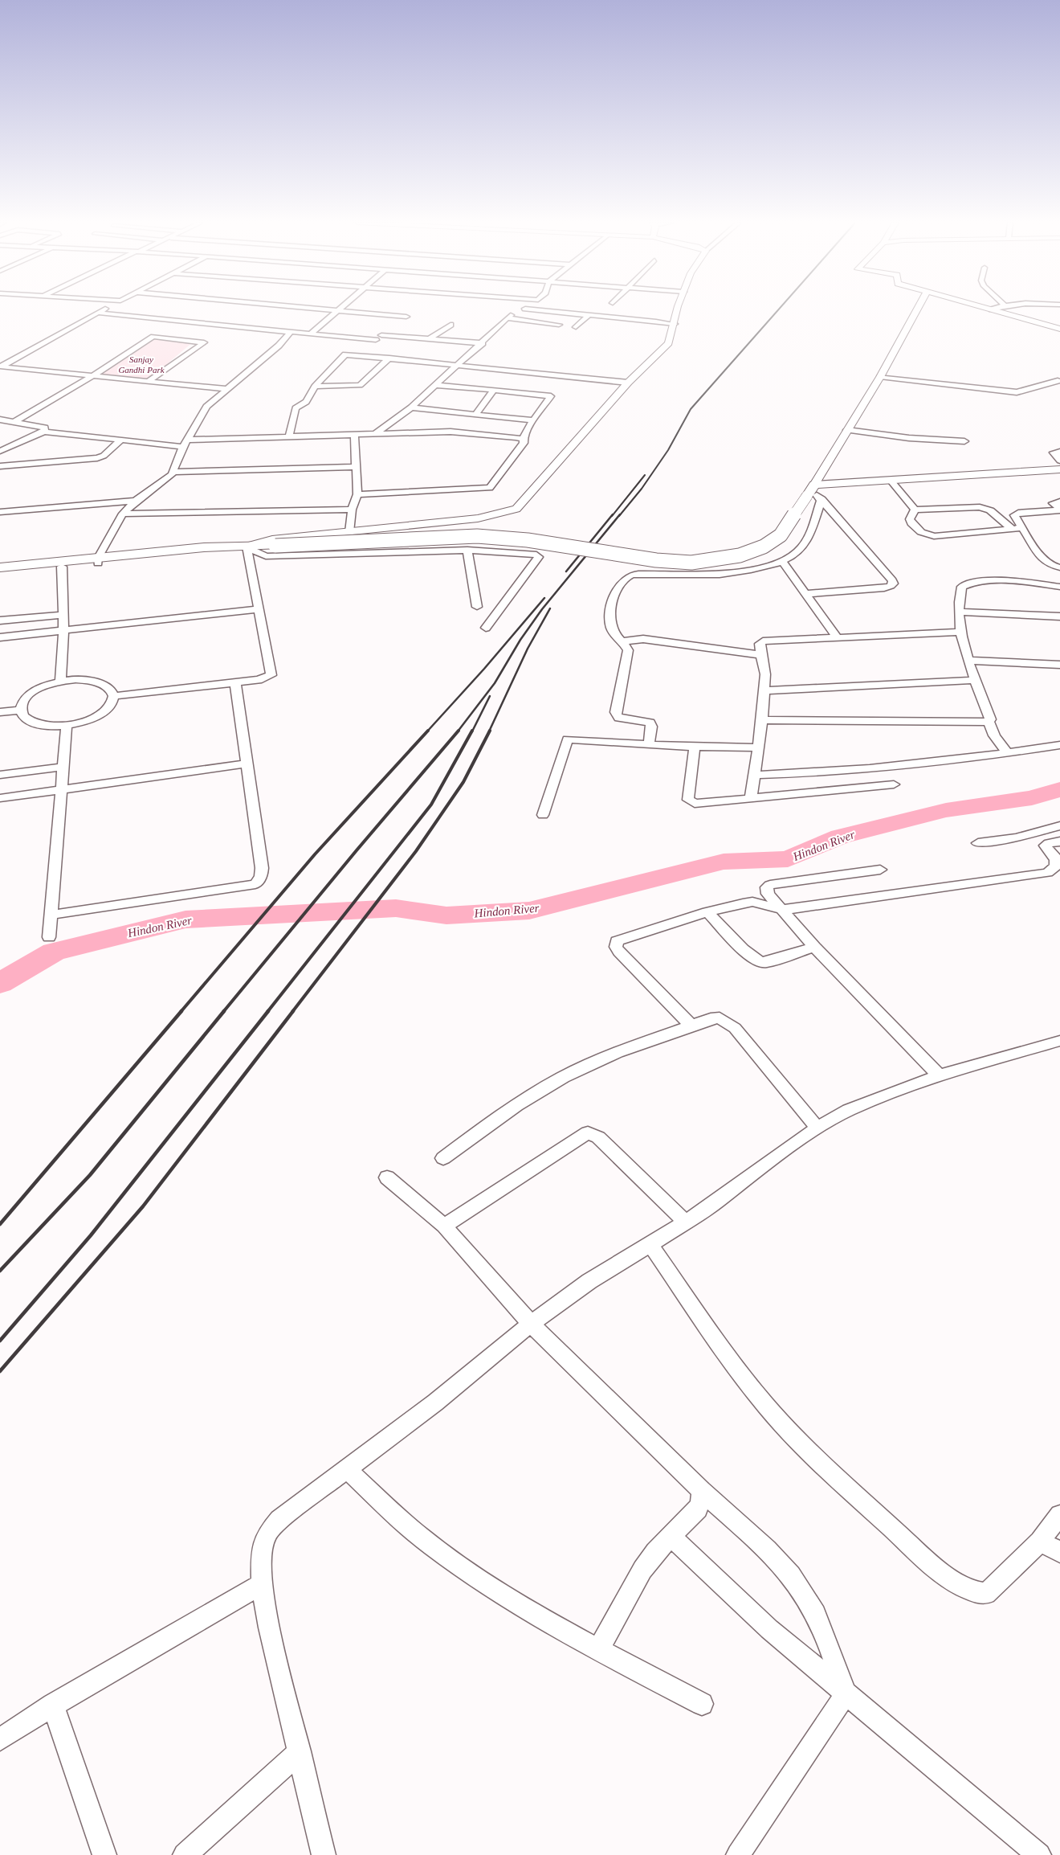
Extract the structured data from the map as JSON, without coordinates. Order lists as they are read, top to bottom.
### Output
{
  "water": ["Hindon River"],
  "parks": ["Sanjay Gandhi Park"]
}
